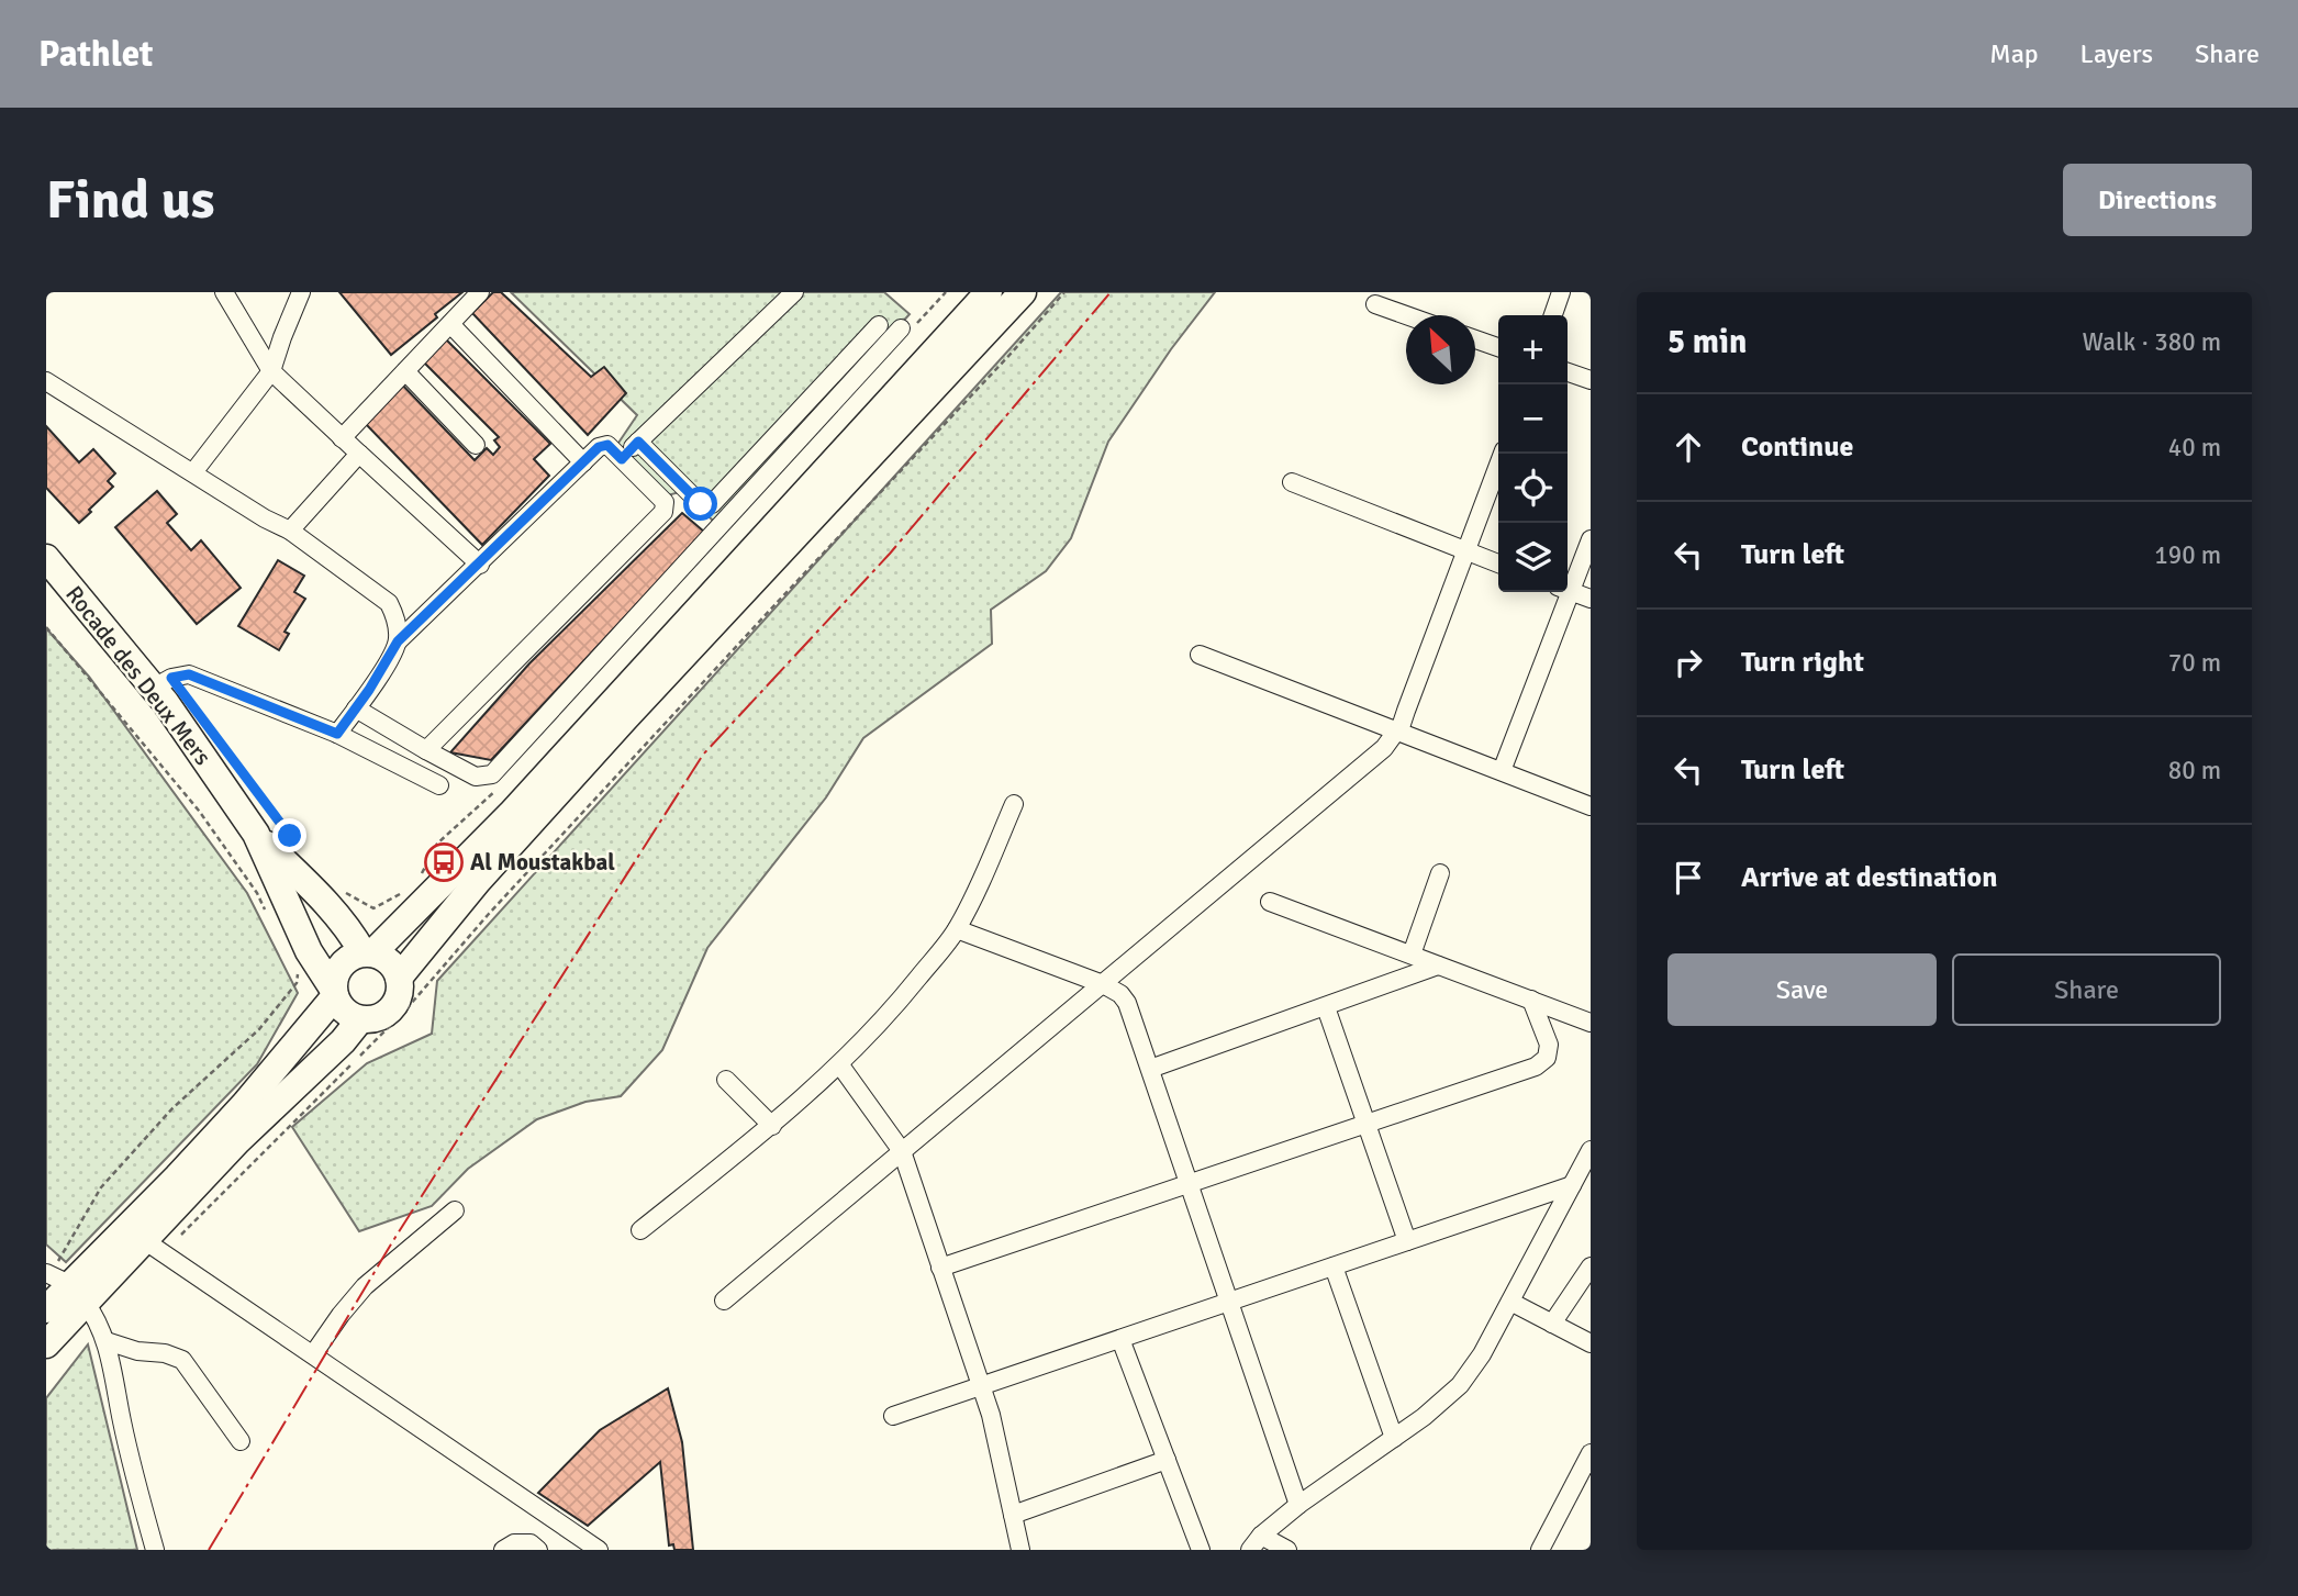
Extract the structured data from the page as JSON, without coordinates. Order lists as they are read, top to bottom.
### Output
{
  "streets": {
    "highway": ["Rocade des Deux Mers"]
  },
  "places": {
    "bus stop": ["Al Moustakbal"]
  },
  "north": "top left",
  "page": {
    "header": "Pathlet",
    "nav": ["Map", "Layers", "Share"],
    "buttons": [
      "Directions",
      ["Save", "Share"]
    ],
    "title": "Find us",
    "heading": ["5 min", "Walk · 380 m"],
    "map_buttons": ["+", "−"],
    "list": [
      ["Continue", "40 m"],
      ["Turn left", "190 m"],
      ["Turn right", "70 m"],
      ["Turn left", "80 m"],
      "Arrive at destination"
    ]
  }
}
